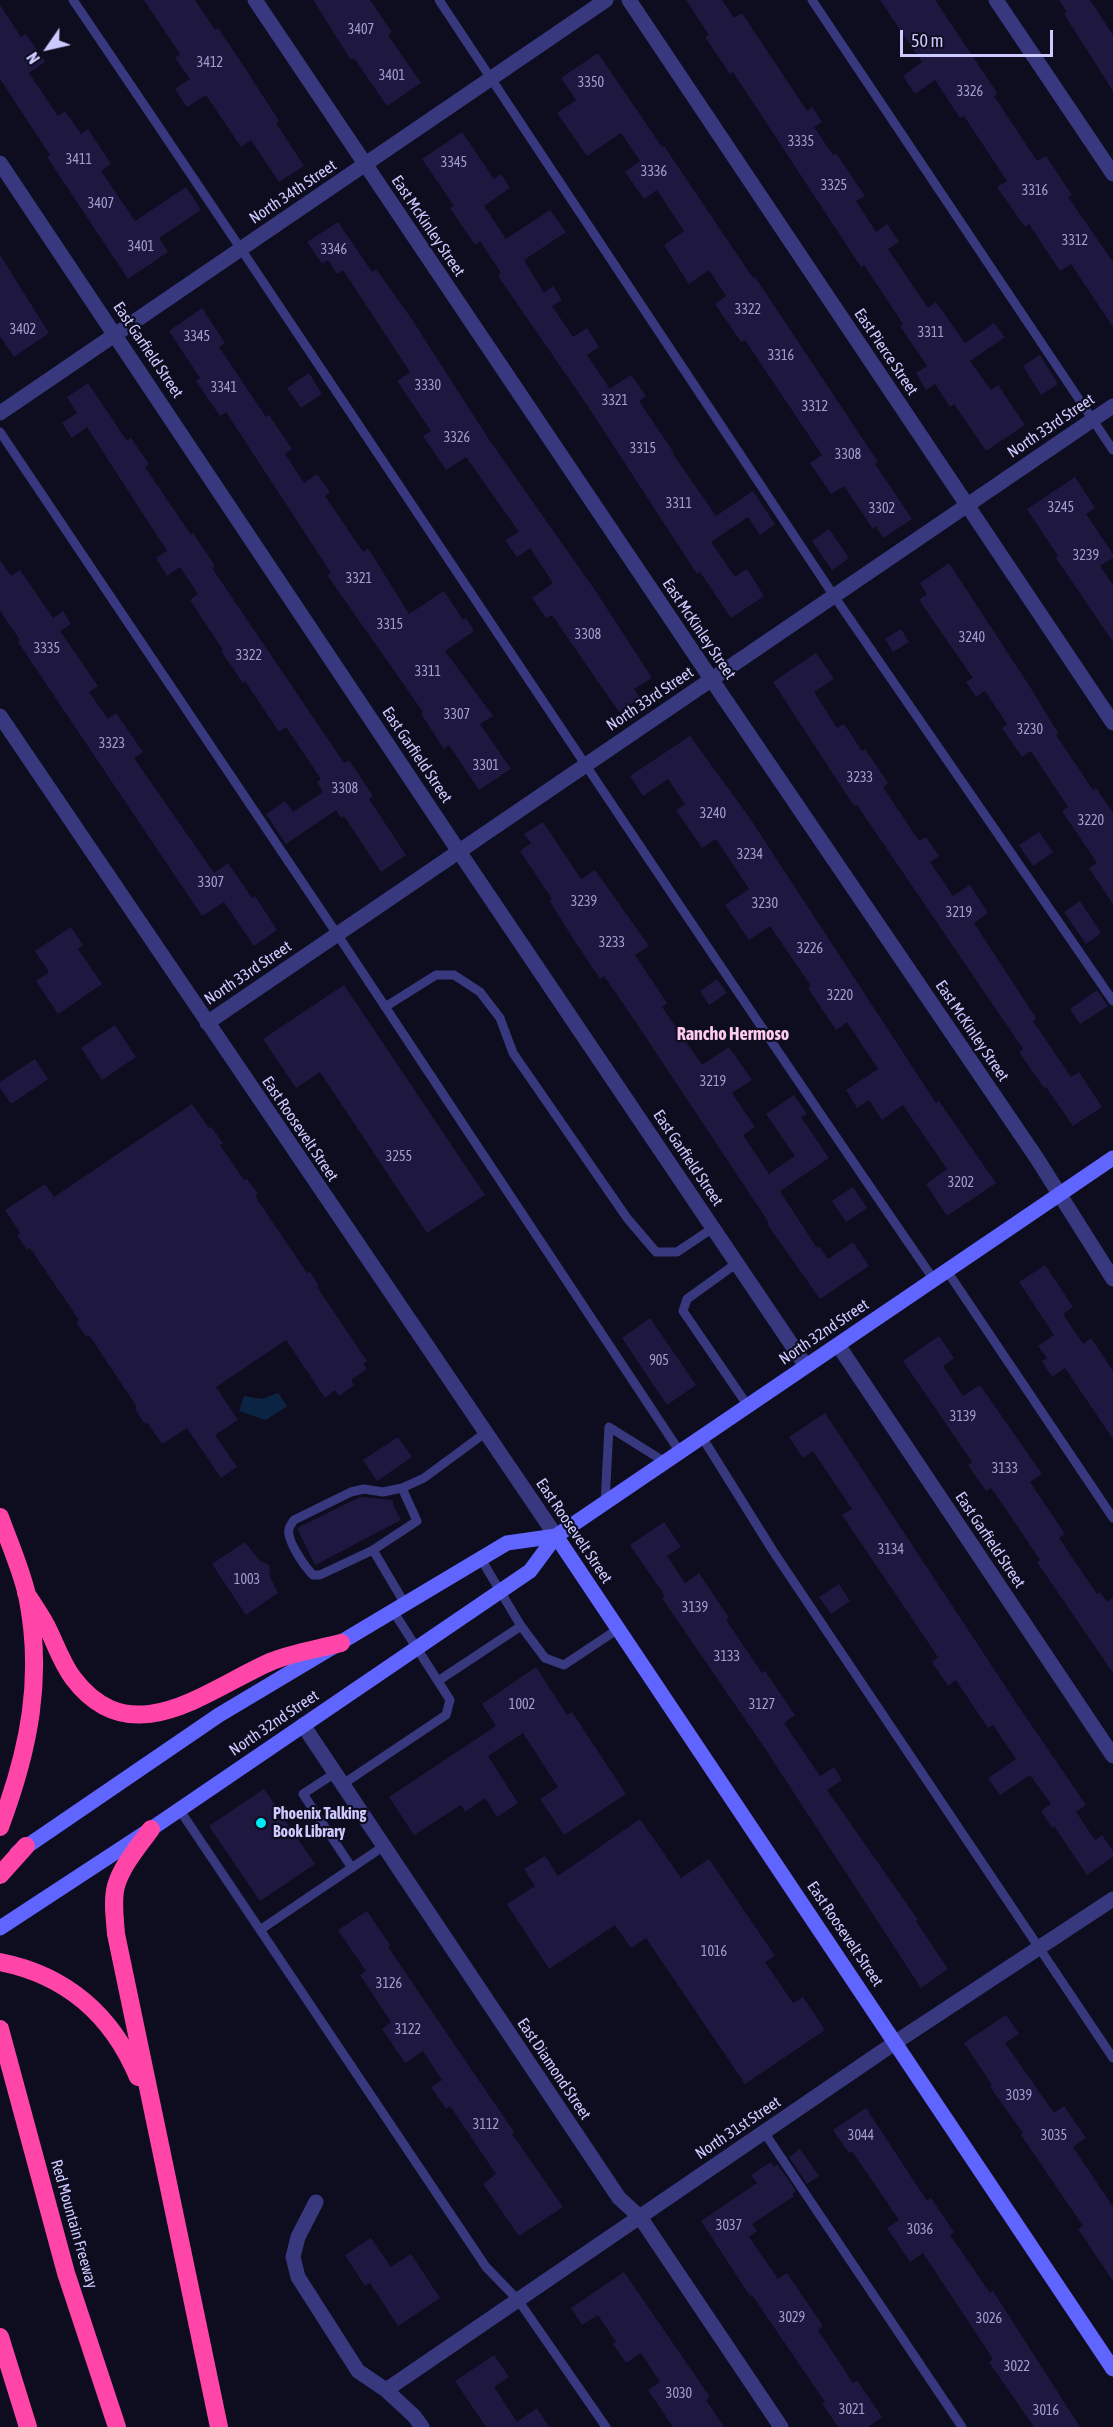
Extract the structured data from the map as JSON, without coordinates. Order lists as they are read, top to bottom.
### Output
{
  "streets": {
    "highway": ["Red Mountain Freeway"],
    "main road": ["East Roosevelt Street", "North 32nd Street"],
    "street": [
      "North 34th Street",
      "East McKinley Street",
      "East Garfield Street",
      "East Pierce Street",
      "North 33rd Street",
      "East Diamond Street",
      "North 31st Street"
    ]
  },
  "crossings": [
    ["North 34th Street", "East McKinley Street"],
    ["North 34th Street", "East Garfield Street"],
    ["East McKinley Street", "North 33rd Street"],
    ["East McKinley Street", "North 32nd Street"],
    ["East Garfield Street", "North 33rd Street"],
    ["East Garfield Street", "North 32nd Street"],
    ["East Pierce Street", "North 33rd Street"],
    ["North 33rd Street", "East Roosevelt Street"],
    ["East Roosevelt Street", "North 32nd Street"],
    ["East Roosevelt Street", "North 31st Street"],
    ["North 32nd Street", "East Diamond Street"],
    ["East Diamond Street", "North 31st Street"]
  ],
  "districts": ["Rancho Hermoso"],
  "places": ["Phoenix Talking Book Library"],
  "house_numbers": [
    "3407",
    "3412",
    "3401",
    "3350",
    "3326",
    "3335",
    "3411",
    "3345",
    "3336",
    "3325",
    "3316",
    "3407",
    "3312",
    "3401",
    "3346",
    "3322",
    "3402",
    "3311",
    "3345",
    "3316",
    "3330",
    "3341",
    "3321",
    "3312",
    "3326",
    "3315",
    "3308",
    "3311",
    "3245",
    "3302",
    "3239",
    "3321",
    "3315",
    "3308",
    "3240",
    "3335",
    "3322",
    "3311",
    "3307",
    "3230",
    "3323",
    "3301",
    "3233",
    "3308",
    "3240",
    "3220",
    "3234",
    "3307",
    "3239",
    "3230",
    "3219",
    "3233",
    "3226",
    "3220",
    "3219",
    "3255",
    "3202",
    "905",
    "3139",
    "3133",
    "3134",
    "1003",
    "3139",
    "3133",
    "1002",
    "3127",
    "1016",
    "3126",
    "3122",
    "3039",
    "3112",
    "3044",
    "3035",
    "3037",
    "3036",
    "3029",
    "3026",
    "3022",
    "3030",
    "3021",
    "3016"
  ],
  "scale_bar": "50 m",
  "north": "bottom left"
}
